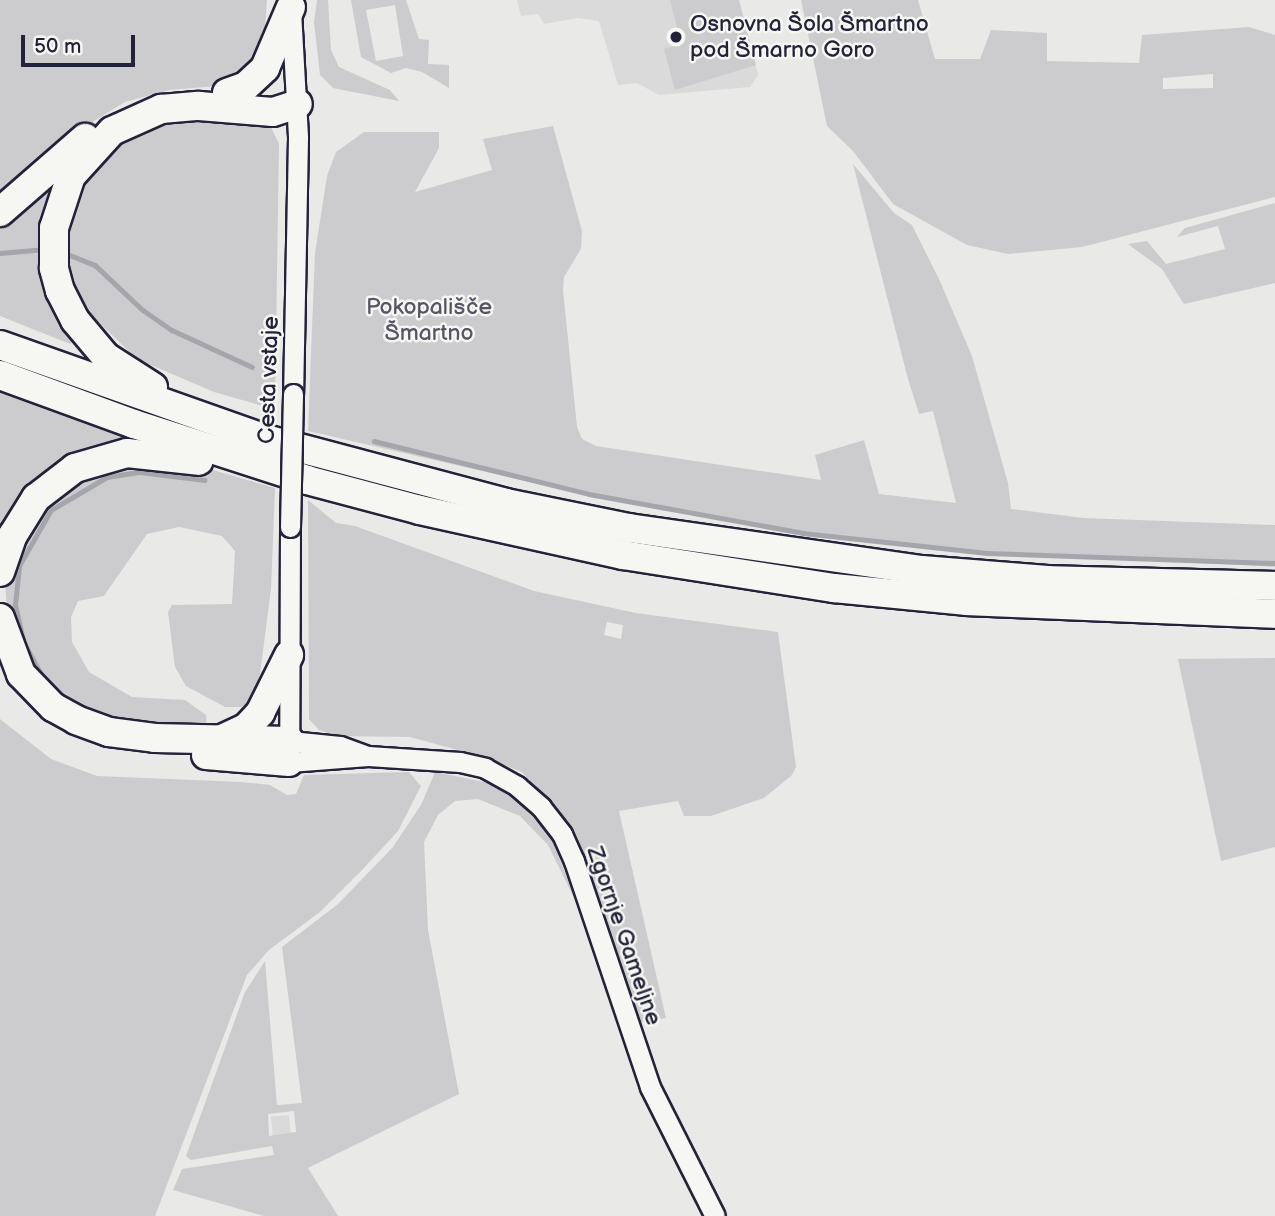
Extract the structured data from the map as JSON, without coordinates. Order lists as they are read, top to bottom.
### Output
{
  "streets": {
    "street": ["Cesta vstaje", "Zgornje Gameljne"]
  },
  "crossings": [
    ["Cesta vstaje", "Zgornje Gameljne"]
  ],
  "parks": ["Pokopališče Šmartno"],
  "places": ["Osnovna Šola Šmartno pod Šmarno Goro"],
  "scale_bar": "50 m"
}
